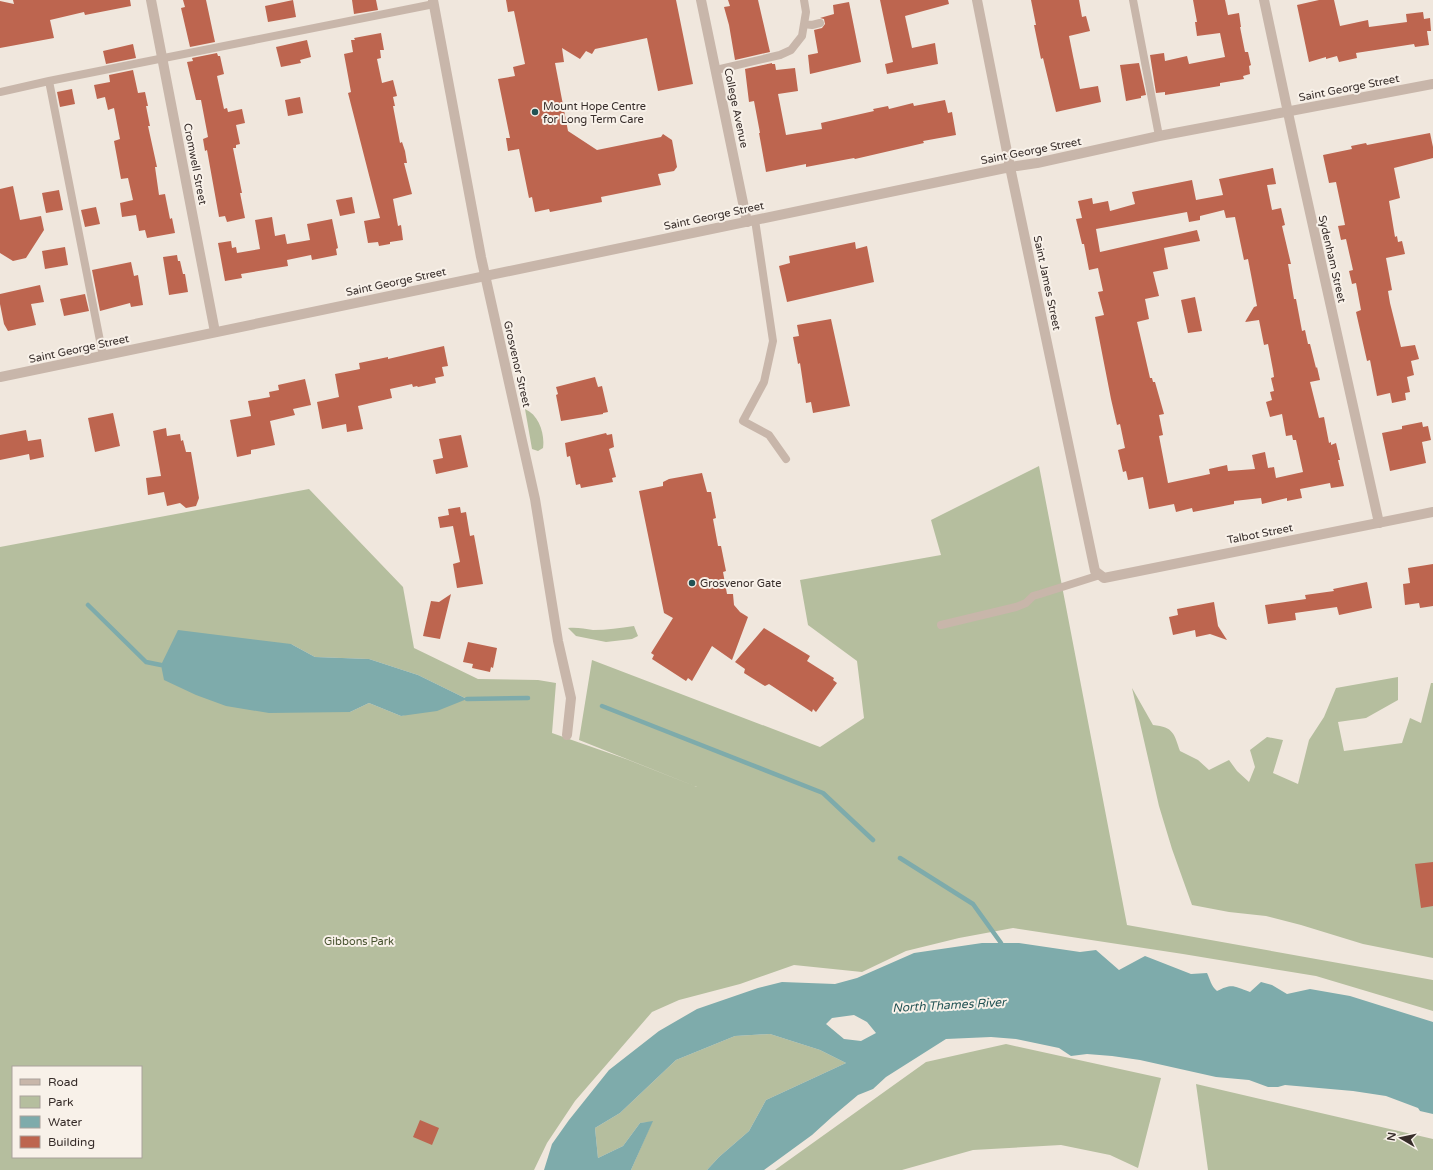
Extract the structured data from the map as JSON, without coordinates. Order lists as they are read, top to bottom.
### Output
{
  "streets": {
    "street": [
      "Saint George Street",
      "College Avenue",
      "Cromwell Street",
      "Sydenham Street",
      "Saint James Street",
      "Grosvenor Street",
      "Talbot Street"
    ]
  },
  "crossings": [
    ["Saint George Street", "College Avenue"],
    ["Saint George Street", "Cromwell Street"],
    ["Saint George Street", "Sydenham Street"],
    ["Saint George Street", "Saint James Street"],
    ["Saint George Street", "Grosvenor Street"],
    ["Sydenham Street", "Talbot Street"],
    ["Saint James Street", "Talbot Street"]
  ],
  "water": ["North Thames River"],
  "parks": ["Gibbons Park"],
  "places": ["Mount Hope Centre for Long Term Care", "Grosvenor Gate"],
  "legend": [
    "Road",
    "Park",
    "Water",
    "Building"
  ],
  "north": "left"
}
